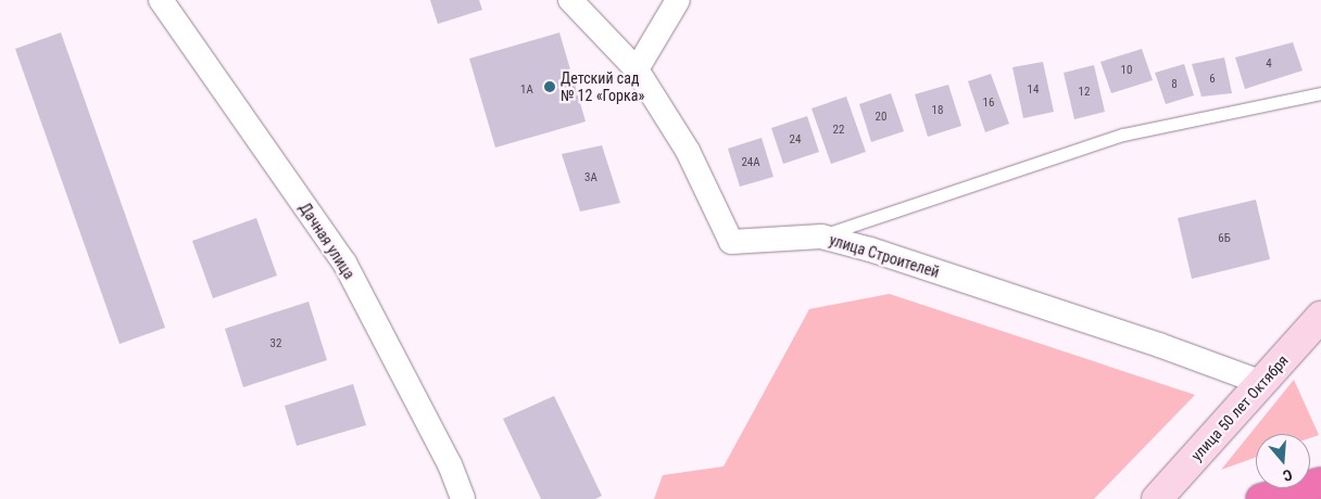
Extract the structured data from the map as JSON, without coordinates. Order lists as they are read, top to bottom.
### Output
{
  "streets": {
    "main road": ["улица 50 лет Октября"],
    "street": ["Дачная улица", "улица Строителей"]
  },
  "crossings": [
    ["улица Строителей", "улица 50 лет Октября"]
  ],
  "places": ["Детский сад № 12 «Горка»"],
  "house_numbers": [
    "4",
    "10",
    "6",
    "8",
    "1А",
    "14",
    "12",
    "16",
    "18",
    "20",
    "22",
    "24",
    "24А",
    "3А",
    "6Б",
    "32"
  ],
  "north": "bottom"
}
